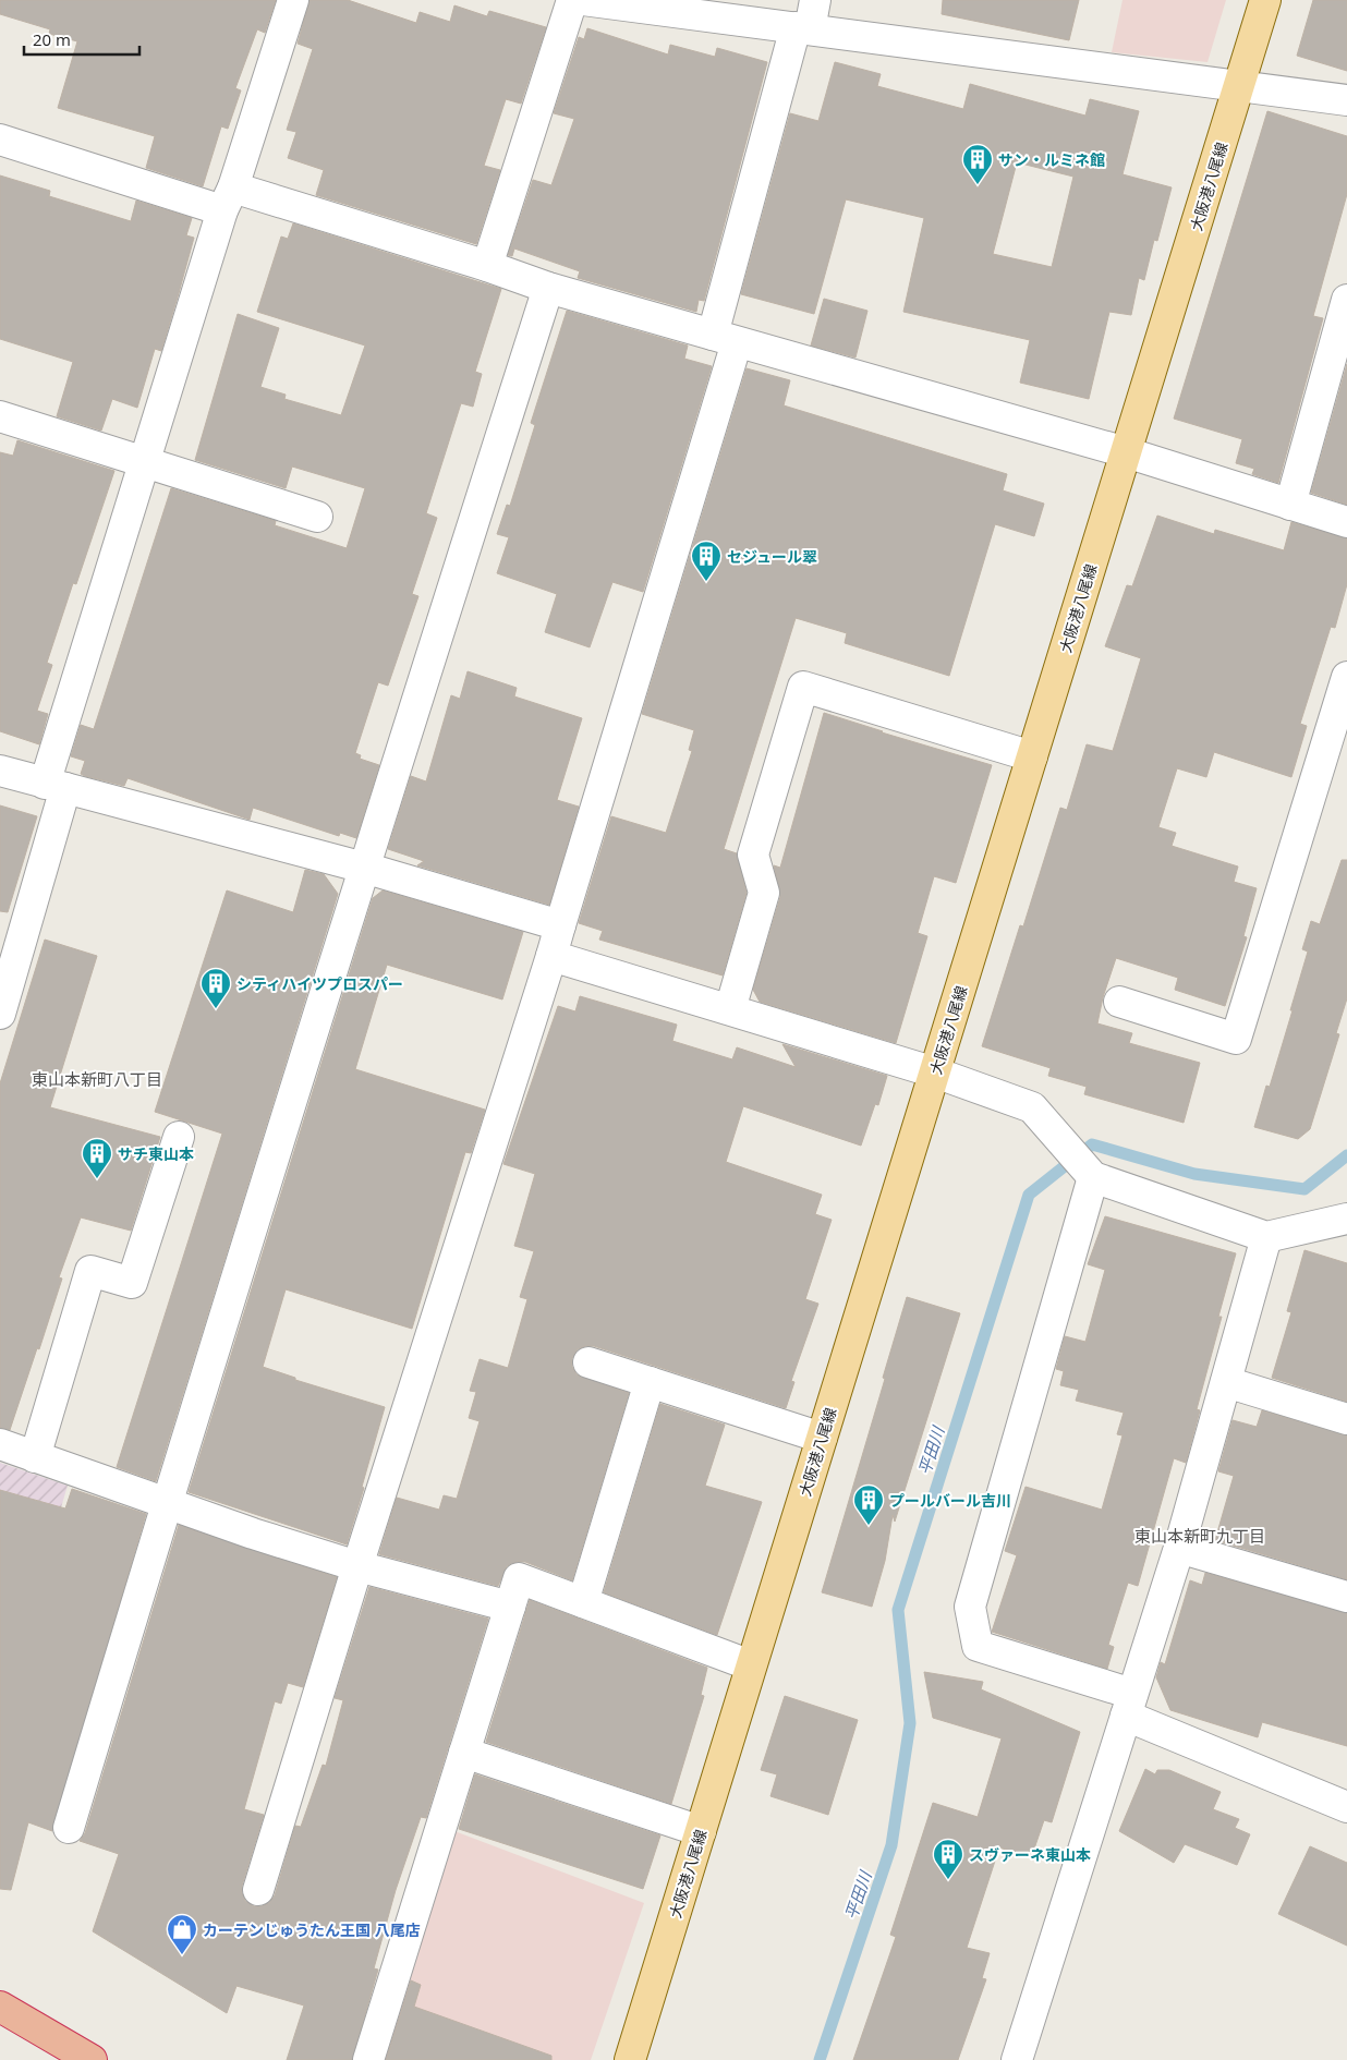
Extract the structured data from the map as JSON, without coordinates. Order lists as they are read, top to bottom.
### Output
{
  "streets": {
    "main road": ["大阪港八尾線"]
  },
  "districts": ["東山本新町八丁目", "東山本新町九丁目"],
  "water": ["平田川"],
  "places": {
    "building": [
      "サン・ルミネ館",
      "セジュール翠",
      "シティハイツプロスパー",
      "サチ東山本",
      "プールバール吉川",
      "スヴァーネ東山本"
    ],
    "shop": ["カーテンじゅうたん王国 八尾店"]
  },
  "scale_bar": "20 m"
}
